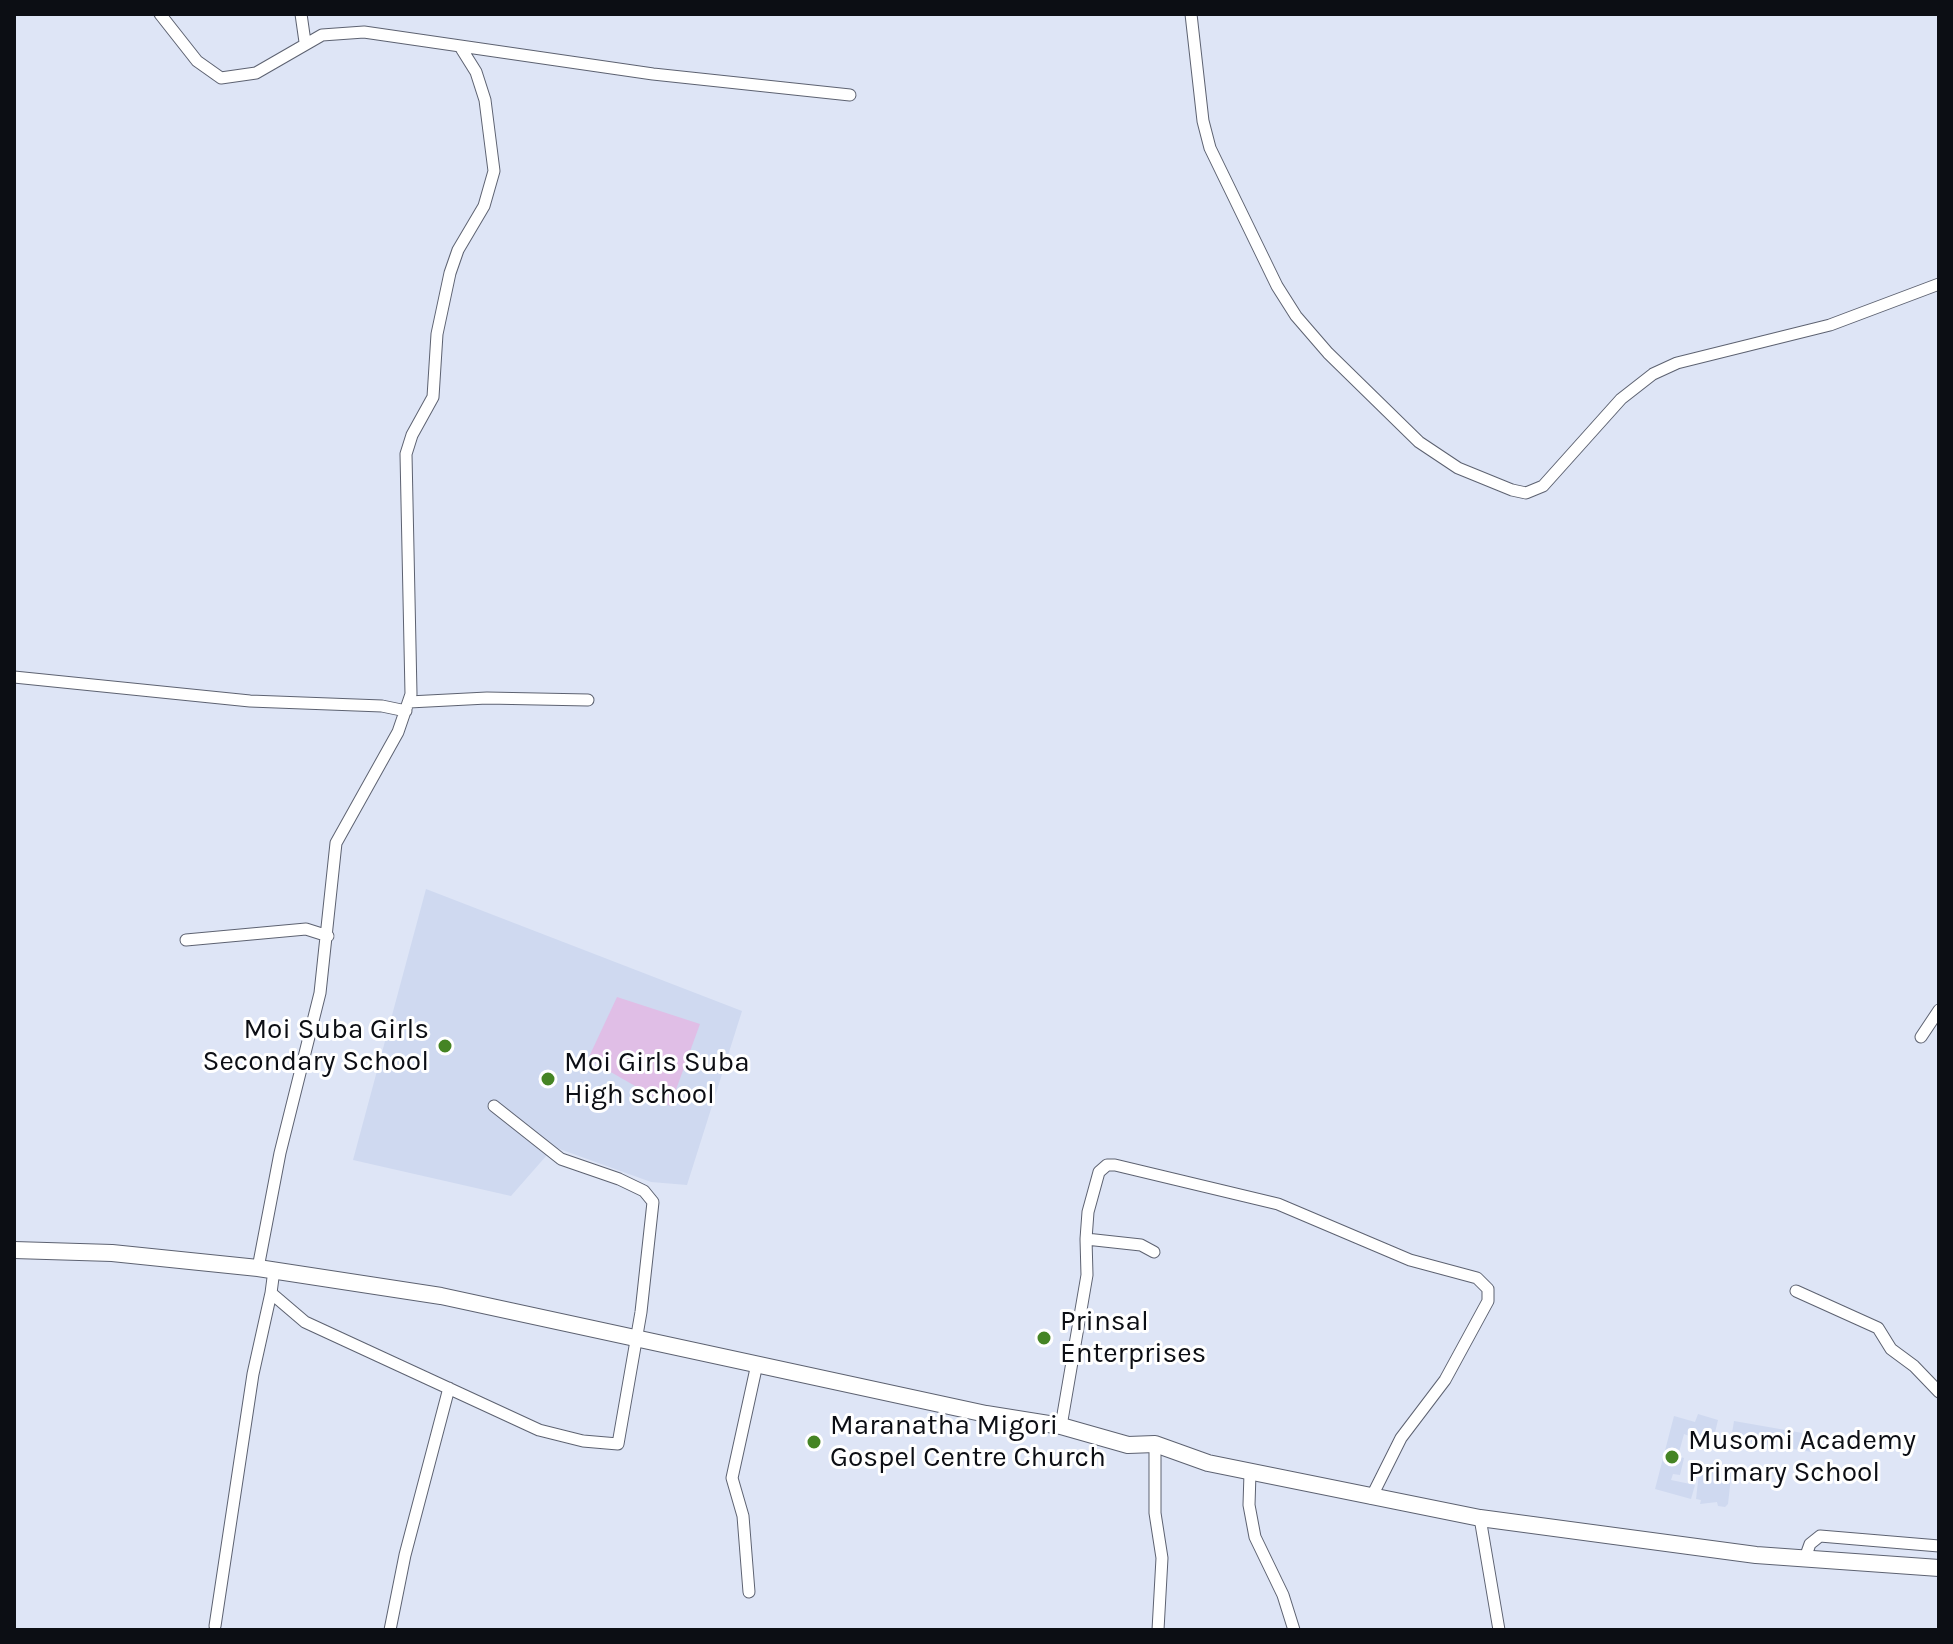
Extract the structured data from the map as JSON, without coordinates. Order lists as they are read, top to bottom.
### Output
{
  "places": [
    "Moi Suba Girls Secondary School",
    "Moi Girls Suba High school",
    "Prinsal Enterprises",
    "Maranatha Migori Gospel Centre Church",
    "Musomi Academy Primary School"
  ]
}
